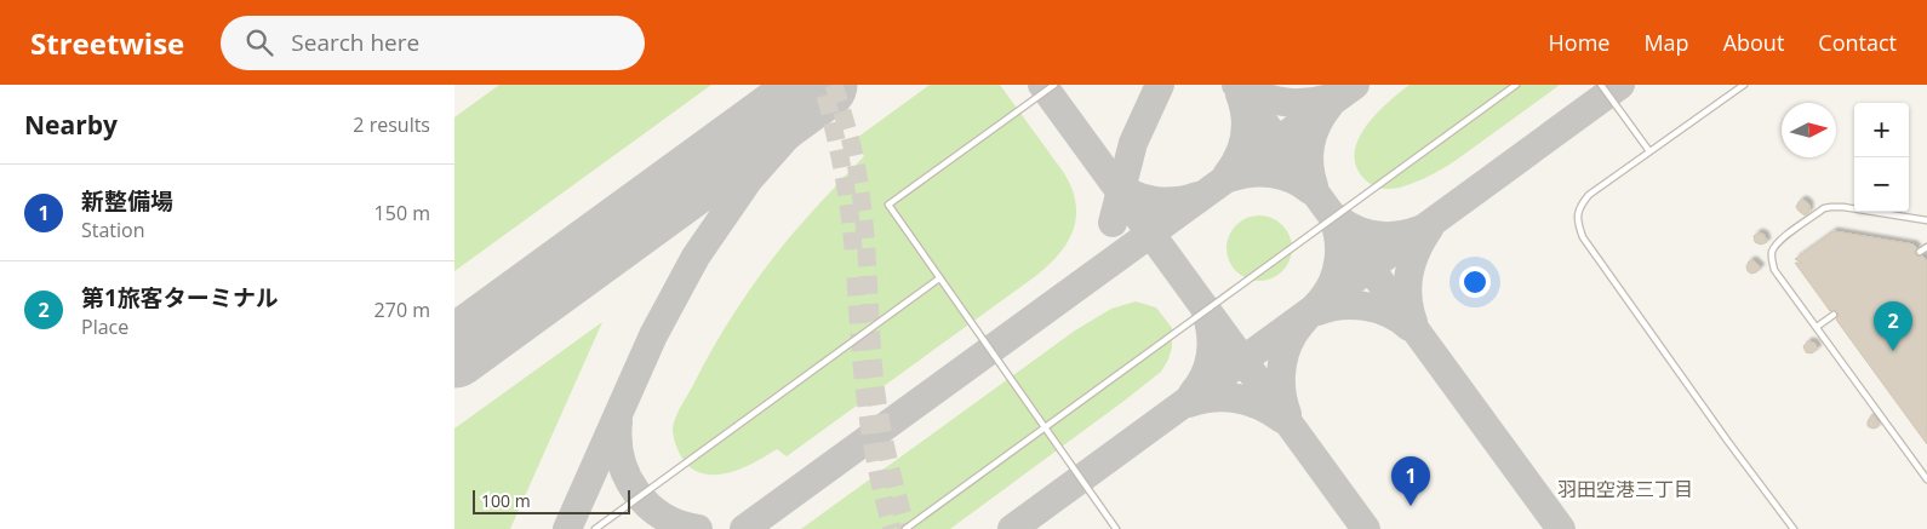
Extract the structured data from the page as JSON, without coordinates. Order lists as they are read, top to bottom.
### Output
{
  "districts": ["羽田空港三丁目"],
  "scale_bar": "100 m",
  "north": "right",
  "page": {
    "header": "Streetwise",
    "search": "Search here",
    "nav": [
      "Home",
      "Map",
      "About",
      "Contact"
    ],
    "heading": ["Nearby", "2 results"],
    "map_buttons": ["+", "−"],
    "list": [
      {
        "mark": "1",
        "name": "新整備場",
        "note": "Station",
        "value": "150 m"
      },
      {
        "mark": "2",
        "name": "第1旅客ターミナル",
        "note": "Place",
        "value": "270 m"
      }
    ],
    "pins": ["2", "1"],
    "scale": "100 m"
  }
}
